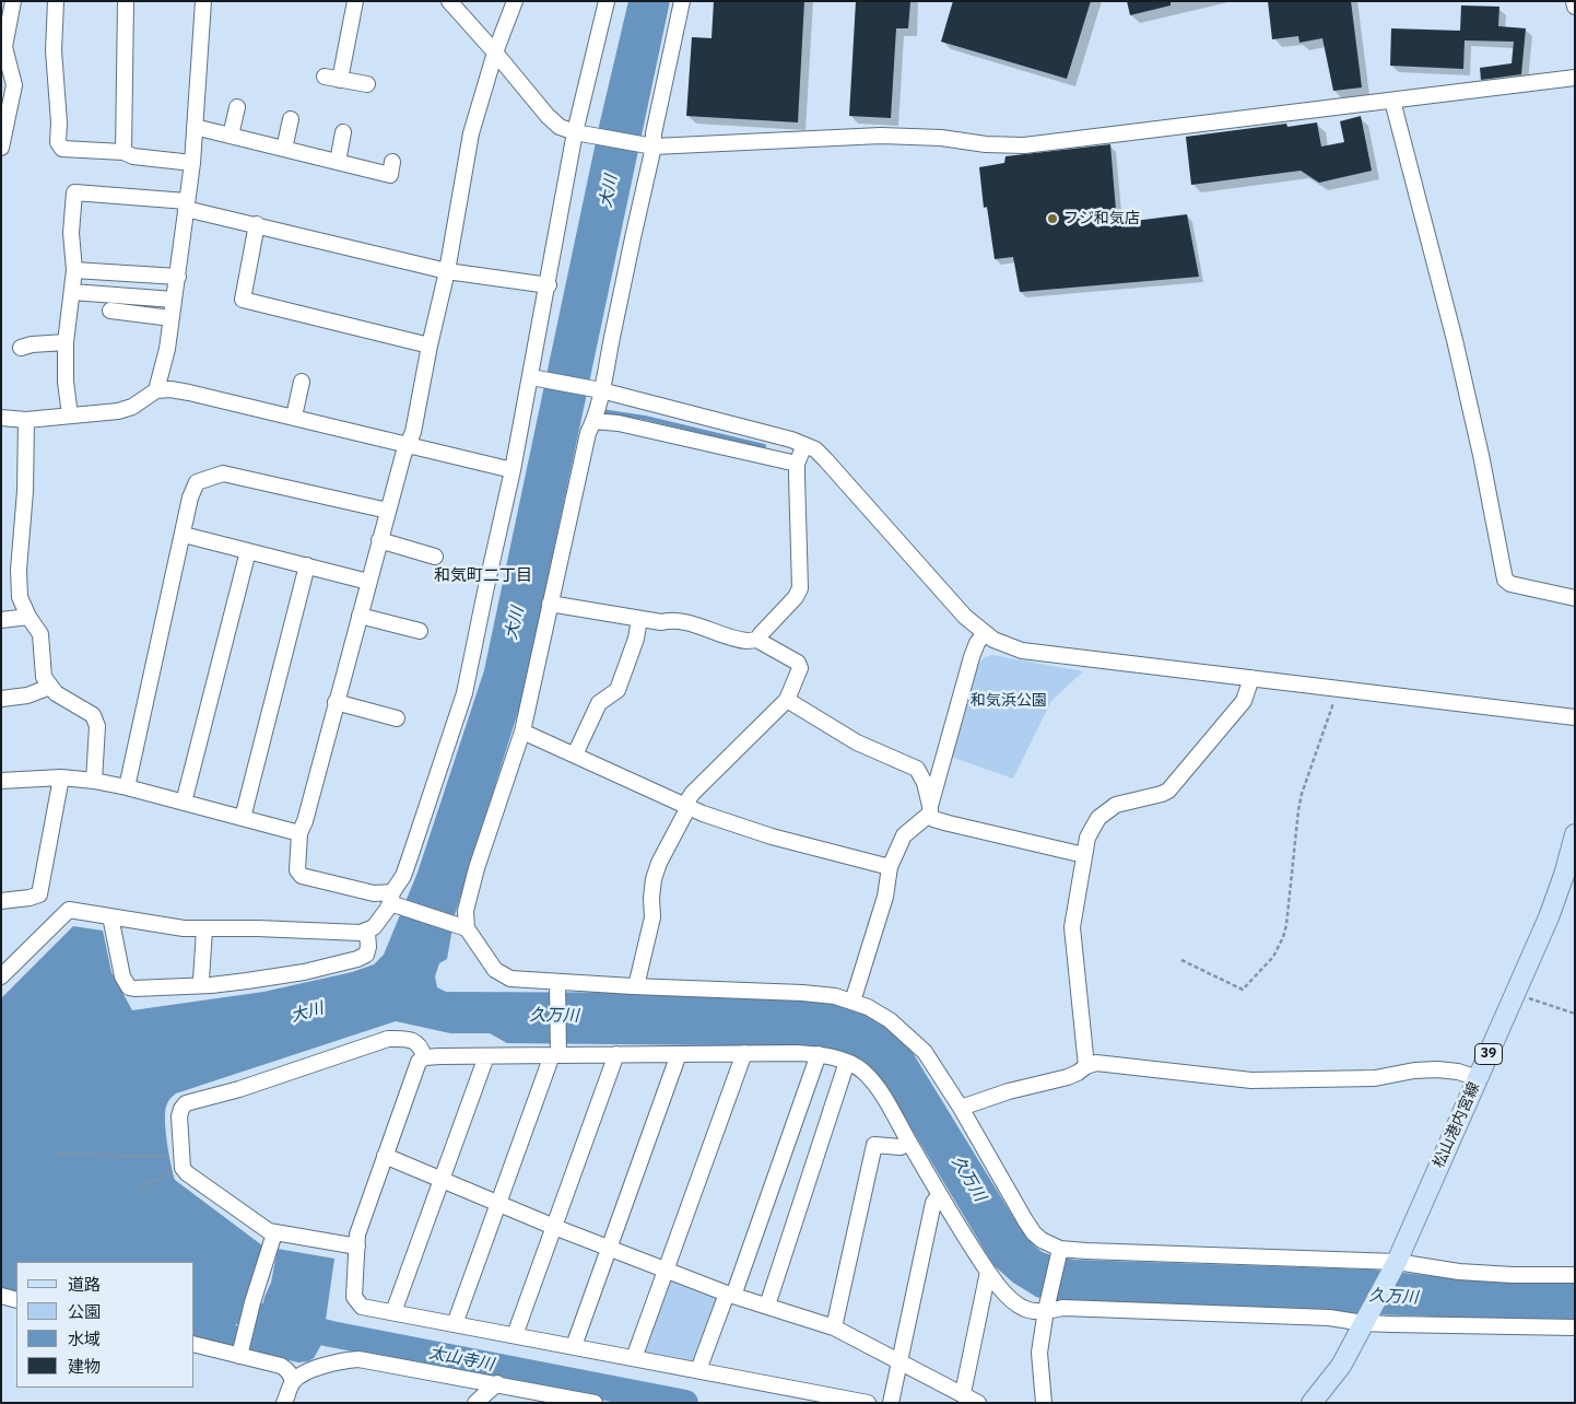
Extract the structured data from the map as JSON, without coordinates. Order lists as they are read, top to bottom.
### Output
{
  "streets": {
    "main road": ["39", "松山港内宮線"]
  },
  "districts": ["和気町二丁目"],
  "water": ["大川", "久万川", "太山寺川"],
  "parks": ["和気浜公園"],
  "places": ["フジ和気店"],
  "legend": [
    "道路",
    "公園",
    "水域",
    "建物"
  ]
}
